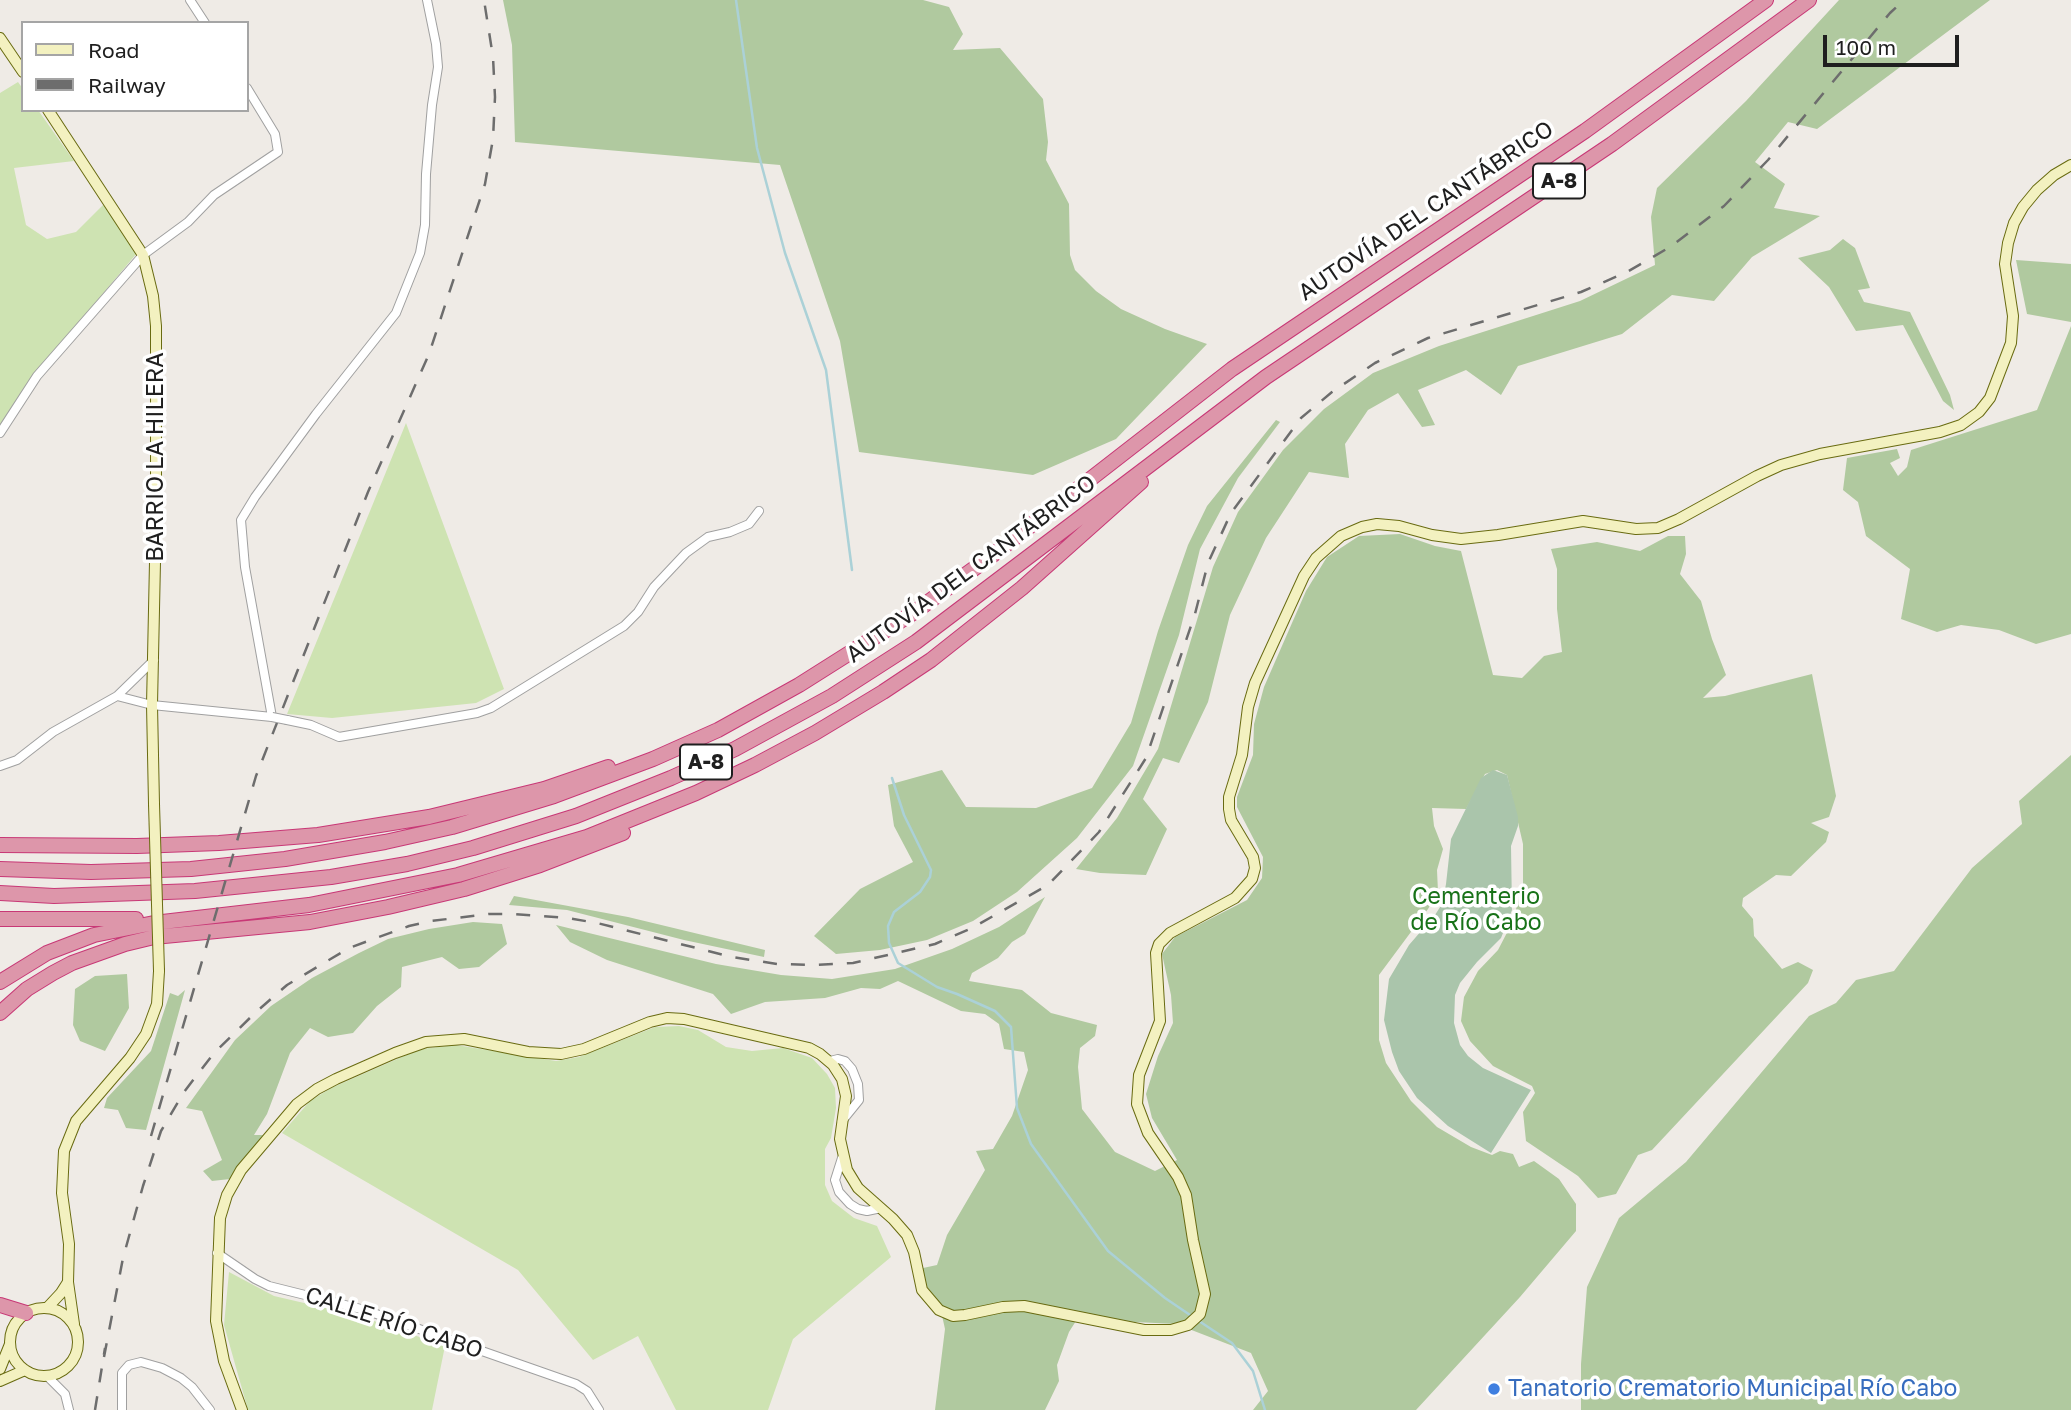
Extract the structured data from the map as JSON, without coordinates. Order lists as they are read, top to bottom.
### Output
{
  "streets": {
    "highway": ["A-8", "AUTOVÍA DEL CANTÁBRICO"],
    "street": ["BARRIO LA HILERA", "CALLE RÍO CABO"]
  },
  "parks": ["Cementerio de Río Cabo"],
  "places": ["Tanatorio Crematorio Municipal Río Cabo"],
  "legend": ["Road", "Railway"],
  "scale_bar": "100 m"
}
